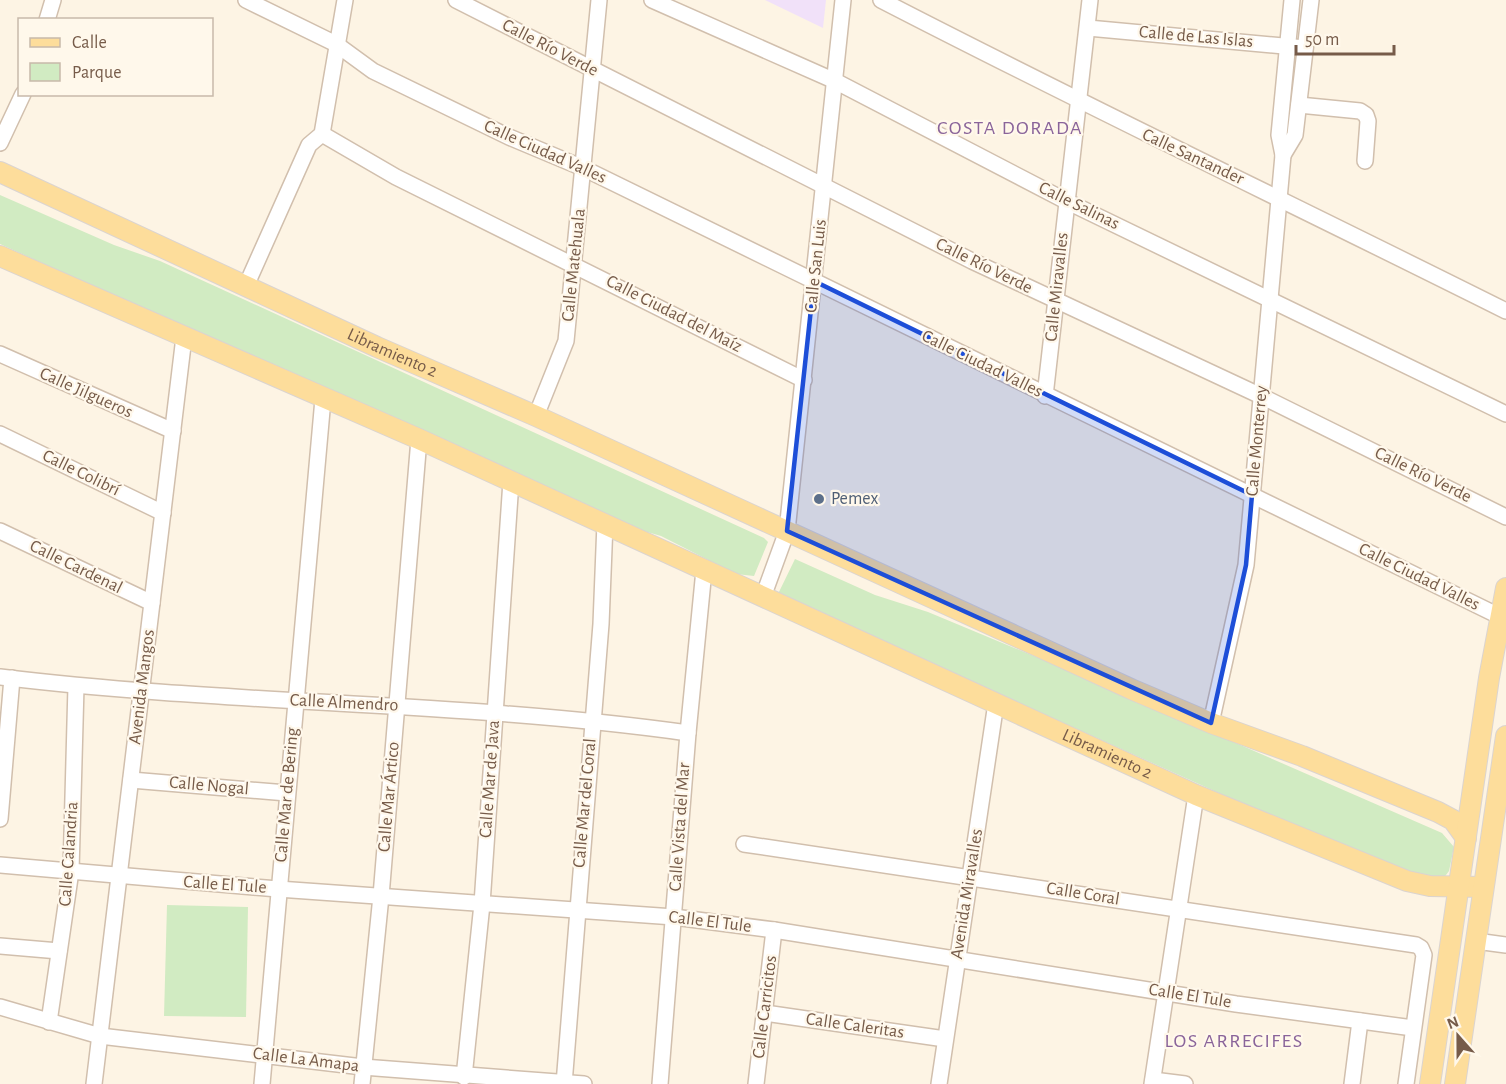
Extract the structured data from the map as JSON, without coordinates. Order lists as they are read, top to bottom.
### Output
{
  "streets": {
    "main road": ["Libramiento 2"],
    "street": [
      "Calle de Las Islas",
      "Calle Río Verde",
      "Calle Ciudad Valles",
      "Calle Santander",
      "Calle Salinas",
      "Calle Matehuala",
      "Calle San Luis",
      "Calle Miravalles",
      "Calle Ciudad del Maíz",
      "Calle Jilgueros",
      "Calle Monterrey",
      "Calle Colibrí",
      "Calle Cardenal",
      "Avenida Mangos",
      "Calle Almendro",
      "Calle Mar de Java",
      "Calle Nogal",
      "Calle Mar de Bering",
      "Calle Mar Ártico",
      "Calle Mar del Coral",
      "Calle Vista del Mar",
      "Calle Calandria",
      "Calle El Tule",
      "Avenida Miravalles",
      "Calle Coral",
      "Calle Carricitos",
      "Calle Caleritas",
      "Calle La Amapa"
    ]
  },
  "crossings": [
    ["Calle de Las Islas", "Calle Miravalles"],
    ["Calle de Las Islas", "Calle Monterrey"],
    ["Calle Río Verde", "Calle Matehuala"],
    ["Calle Río Verde", "Calle San Luis"],
    ["Calle Río Verde", "Calle Miravalles"],
    ["Calle Río Verde", "Calle Monterrey"],
    ["Calle Ciudad Valles", "Calle Matehuala"],
    ["Calle Ciudad Valles", "Calle San Luis"],
    ["Calle Ciudad Valles", "Calle Miravalles"],
    ["Calle Ciudad Valles", "Calle Monterrey"],
    ["Calle Santander", "Calle Miravalles"],
    ["Calle Santander", "Calle Monterrey"],
    ["Calle Salinas", "Calle San Luis"],
    ["Calle Salinas", "Calle Miravalles"],
    ["Calle Salinas", "Calle Monterrey"],
    ["Calle Matehuala", "Calle Ciudad del Maíz"],
    ["Calle Matehuala", "Libramiento 2"],
    ["Calle San Luis", "Calle Ciudad del Maíz"],
    ["Calle San Luis", "Libramiento 2"],
    ["Libramiento 2", "Calle Monterrey"],
    ["Libramiento 2", "Avenida Mangos"],
    ["Libramiento 2", "Calle Mar de Java"],
    ["Libramiento 2", "Calle Mar de Bering"],
    ["Libramiento 2", "Calle Mar Ártico"],
    ["Libramiento 2", "Calle Mar del Coral"],
    ["Libramiento 2", "Calle Vista del Mar"],
    ["Libramiento 2", "Avenida Miravalles"],
    ["Calle Jilgueros", "Avenida Mangos"],
    ["Calle Colibrí", "Avenida Mangos"],
    ["Calle Cardenal", "Avenida Mangos"],
    ["Avenida Mangos", "Calle Almendro"],
    ["Avenida Mangos", "Calle Nogal"],
    ["Avenida Mangos", "Calle El Tule"],
    ["Avenida Mangos", "Calle La Amapa"],
    ["Calle Almendro", "Calle Mar de Java"],
    ["Calle Almendro", "Calle Mar de Bering"],
    ["Calle Almendro", "Calle Mar Ártico"],
    ["Calle Almendro", "Calle Mar del Coral"],
    ["Calle Almendro", "Calle Vista del Mar"],
    ["Calle Almendro", "Calle Calandria"],
    ["Calle Mar de Java", "Calle El Tule"],
    ["Calle Mar de Java", "Calle La Amapa"],
    ["Calle Nogal", "Calle Mar de Bering"],
    ["Calle Mar de Bering", "Calle El Tule"],
    ["Calle Mar de Bering", "Calle La Amapa"],
    ["Calle Mar Ártico", "Calle El Tule"],
    ["Calle Mar Ártico", "Calle La Amapa"],
    ["Calle Mar del Coral", "Calle El Tule"],
    ["Calle Mar del Coral", "Calle La Amapa"],
    ["Calle Vista del Mar", "Calle El Tule"],
    ["Calle Calandria", "Calle El Tule"],
    ["Calle Calandria", "Calle La Amapa"],
    ["Calle El Tule", "Avenida Miravalles"],
    ["Calle El Tule", "Calle Coral"],
    ["Calle El Tule", "Calle Carricitos"],
    ["Avenida Miravalles", "Calle Coral"],
    ["Avenida Miravalles", "Calle Caleritas"],
    ["Calle Carricitos", "Calle Caleritas"]
  ],
  "districts": ["COSTA DORADA", "LOS ARRECIFES"],
  "places": ["Pemex"],
  "legend": ["Calle", "Parque"],
  "scale_bar": "50 m",
  "north": "top"
}
